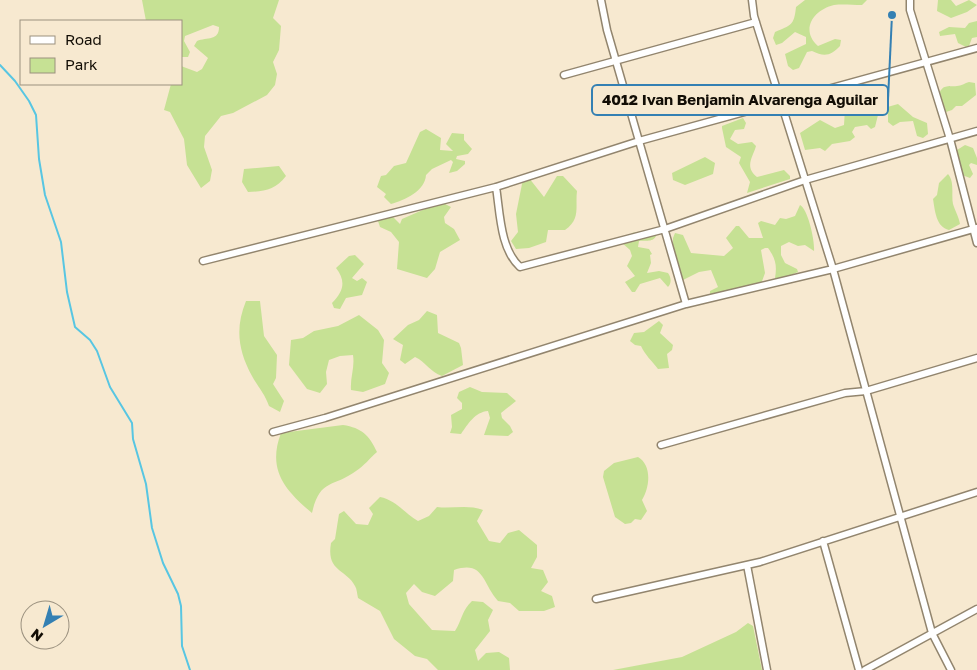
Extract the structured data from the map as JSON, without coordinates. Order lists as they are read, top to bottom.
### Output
{
  "places": ["4012 Ivan Benjamin Alvarenga Aguilar"],
  "legend": ["Road", "Park"],
  "north": "bottom left"
}
